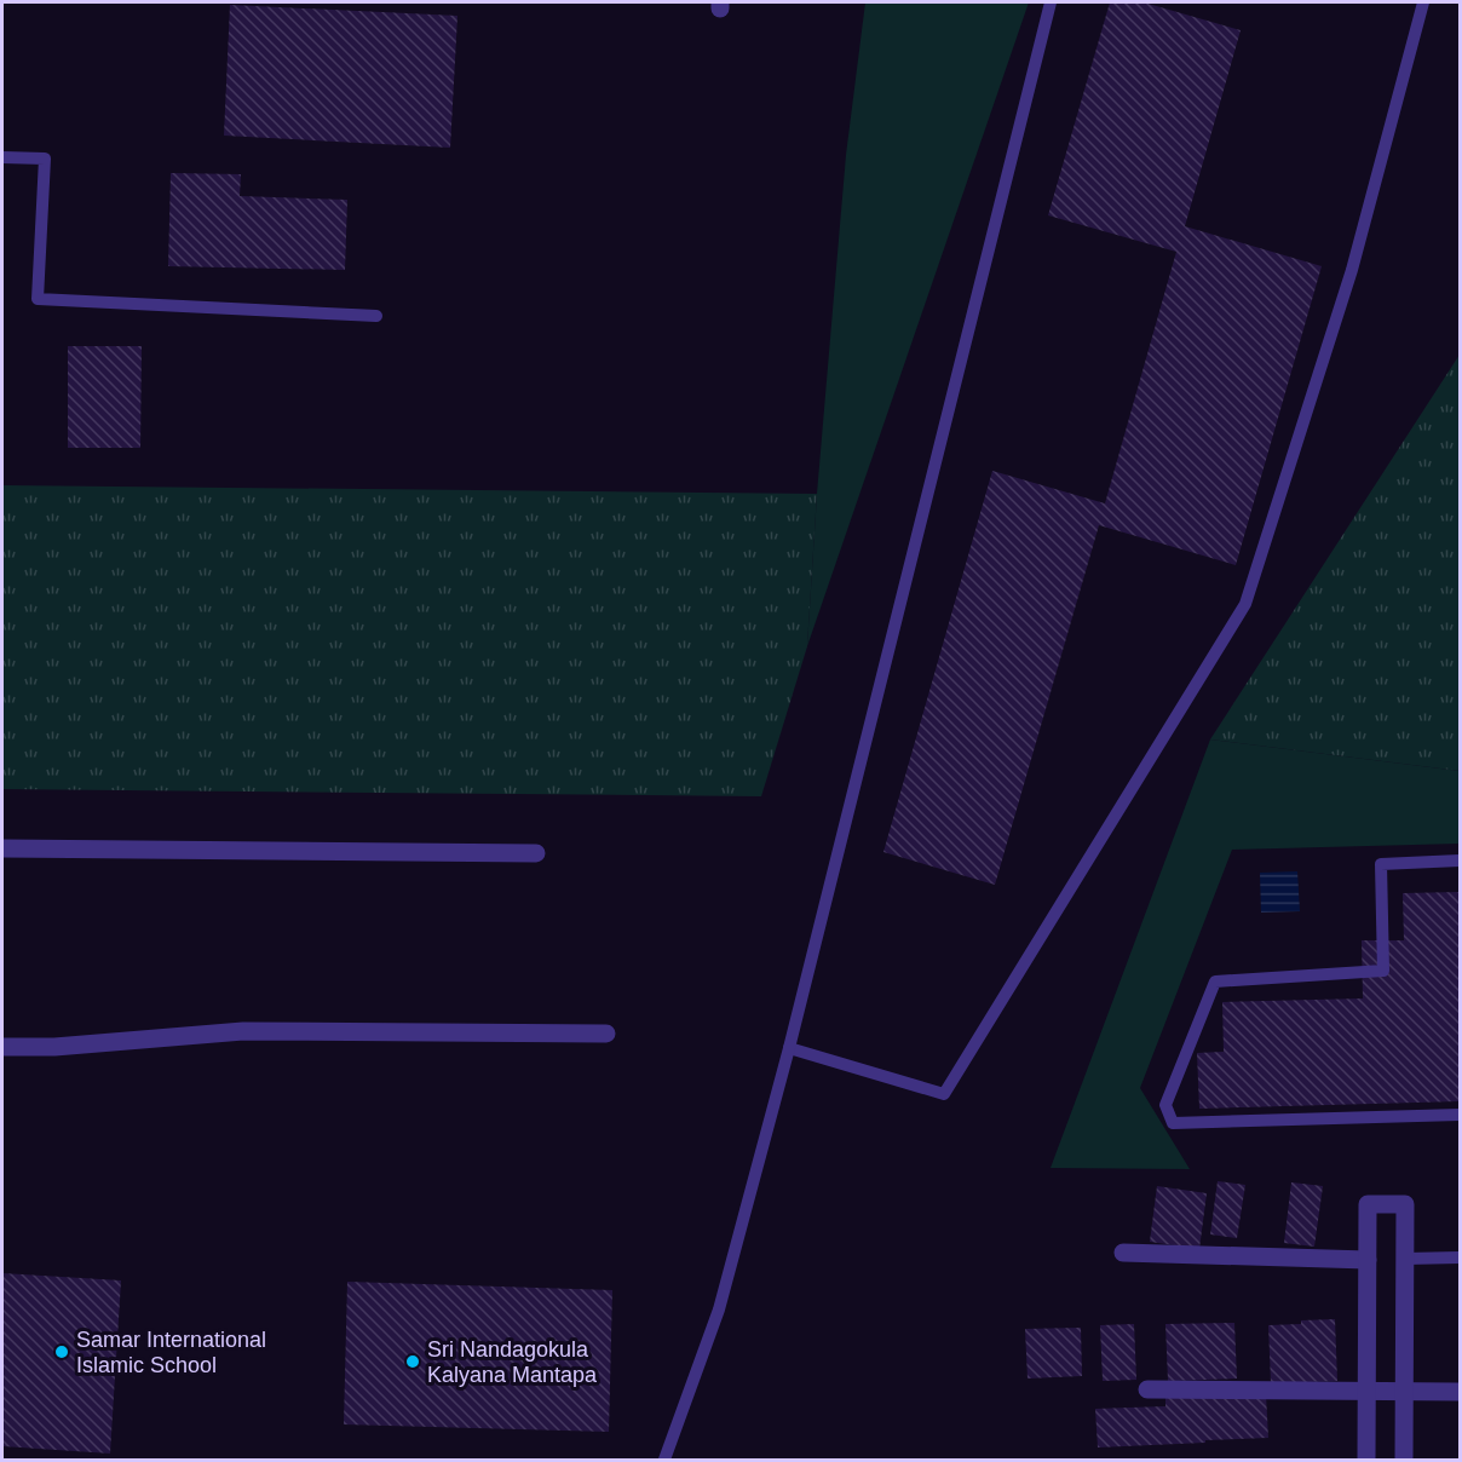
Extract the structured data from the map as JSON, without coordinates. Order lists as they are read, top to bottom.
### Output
{
  "places": ["Samar International Islamic School", "Sri Nandagokula Kalyana Mantapa"]
}
